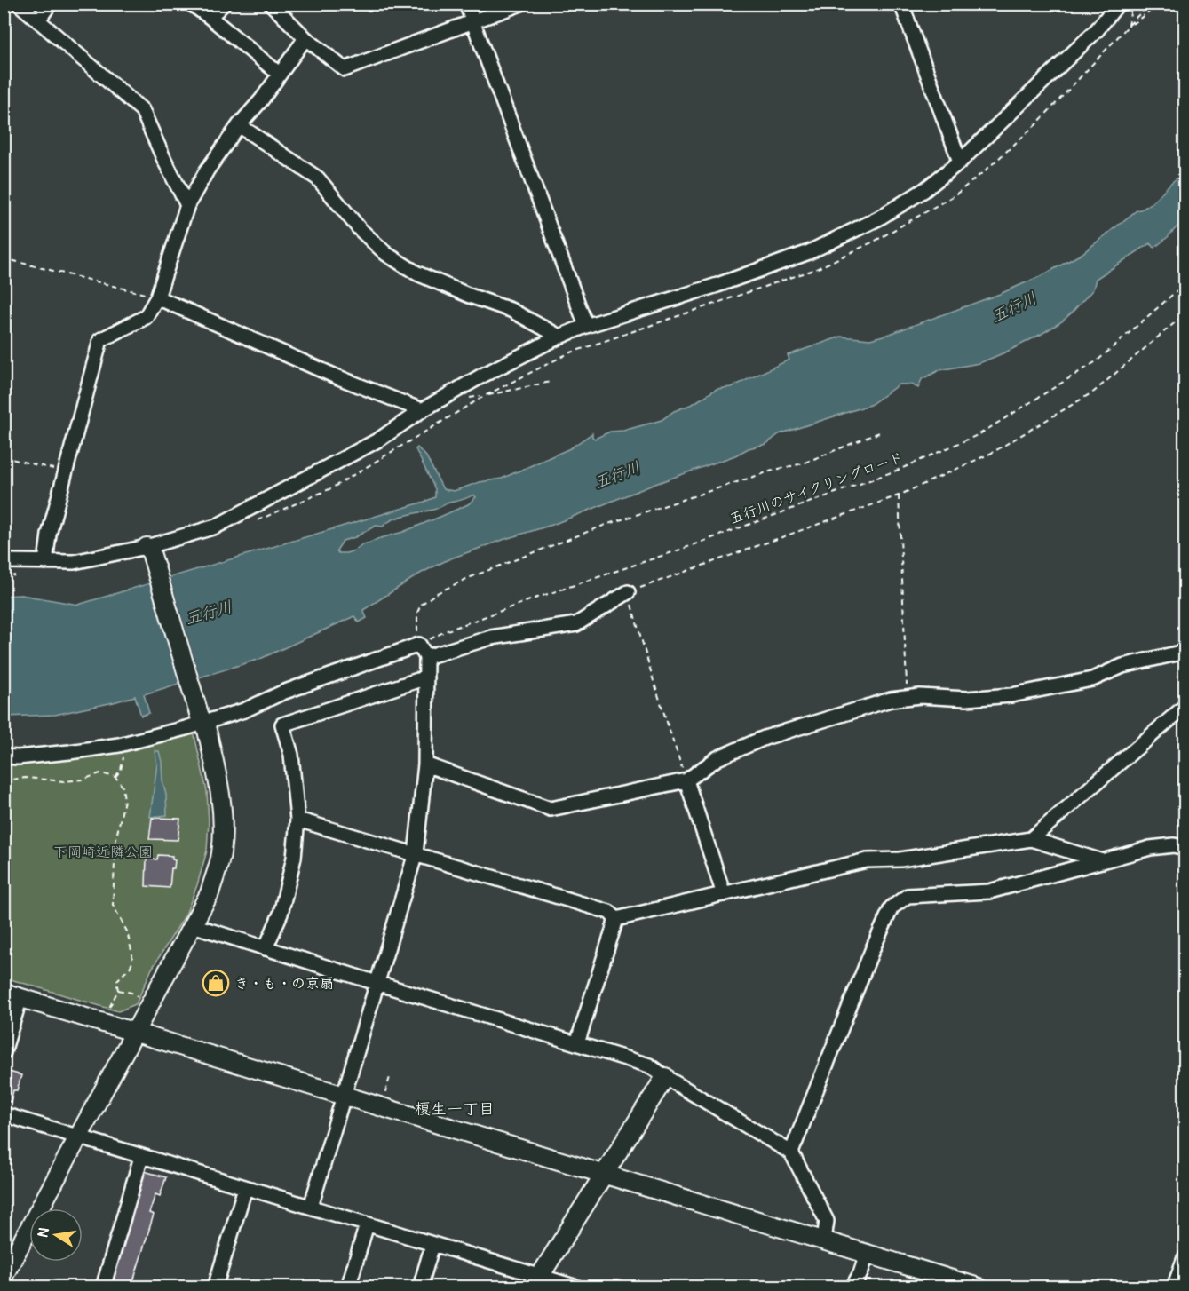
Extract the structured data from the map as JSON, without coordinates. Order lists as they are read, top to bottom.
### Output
{
  "streets": {
    "path": ["五行川のサイクリングロード"]
  },
  "districts": ["榎生一丁目"],
  "water": ["五行川"],
  "parks": ["下岡崎近隣公園"],
  "places": {
    "shop": ["き・も・の京扇"]
  },
  "north": "left"
}
